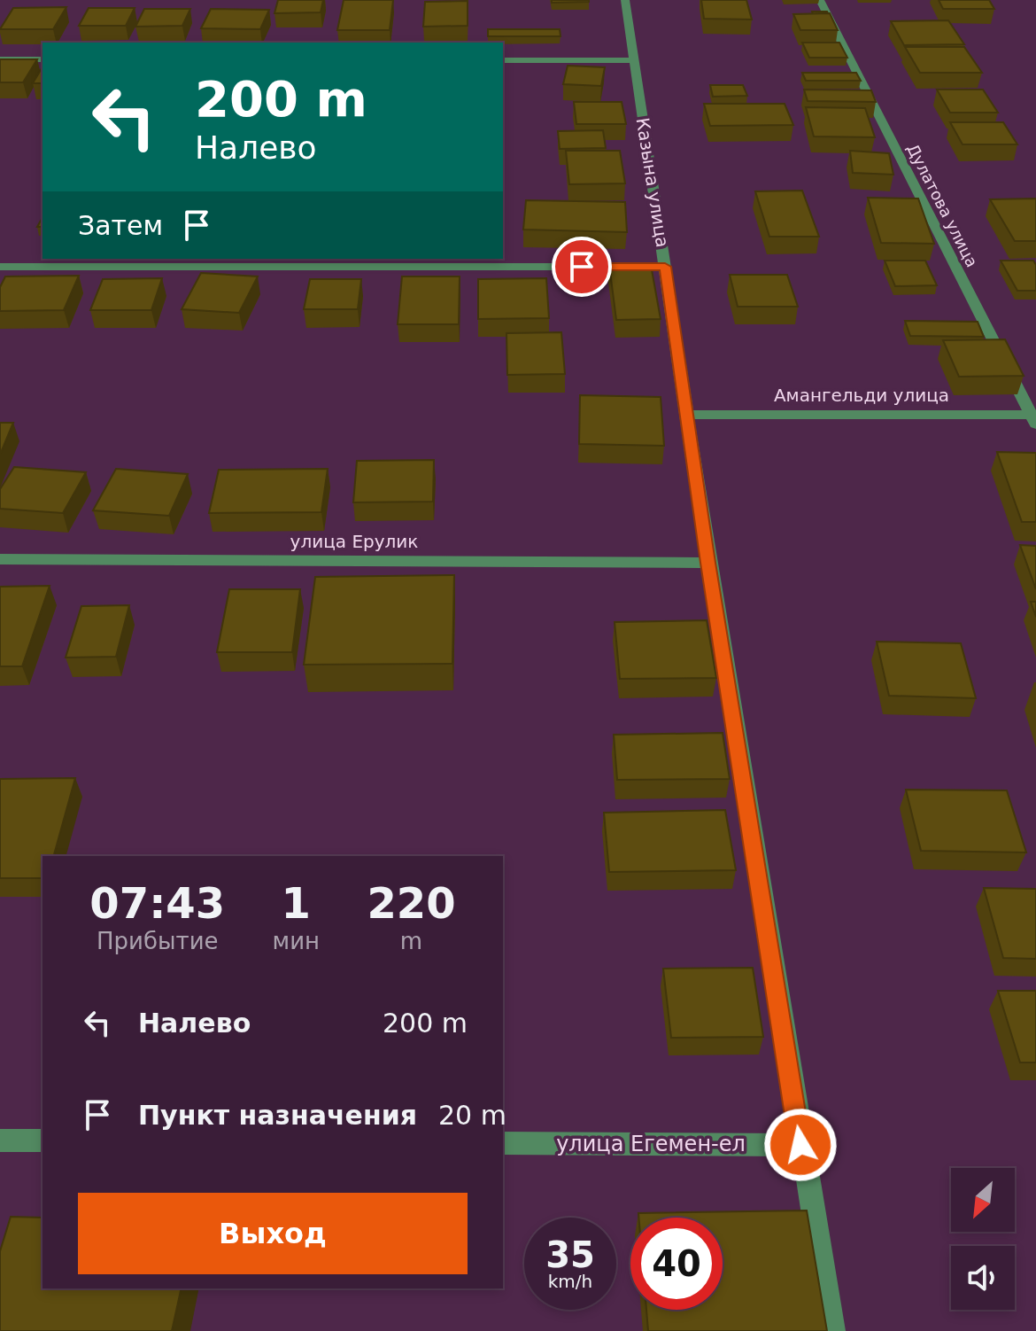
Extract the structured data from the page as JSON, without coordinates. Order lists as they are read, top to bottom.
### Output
{
  "streets": {
    "street": [
      "Казына улица",
      "Дулатова улица",
      "Амангельди улица",
      "улица Ерулик",
      "улица Егемен-ел"
    ]
  },
  "crossings": [
    ["Казына улица", "Амангельди улица"],
    ["Казына улица", "улица Ерулик"],
    ["Казына улица", "улица Егемен-ел"],
    ["Дулатова улица", "Амангельди улица"]
  ],
  "north": "bottom left",
  "page": {
    "turn": ["200 m", "Налево"],
    "then": "Затем",
    "eta": [
      "07:43",
      "Прибытие",
      "1",
      "мин",
      "220",
      "m"
    ],
    "list": [
      {
        "name": "Налево",
        "value": "200 m"
      },
      {
        "name": "Пункт назначения",
        "value": "20 m"
      }
    ],
    "buttons": "Выход",
    "speed": "35 km/h",
    "limit": "40"
  }
}
